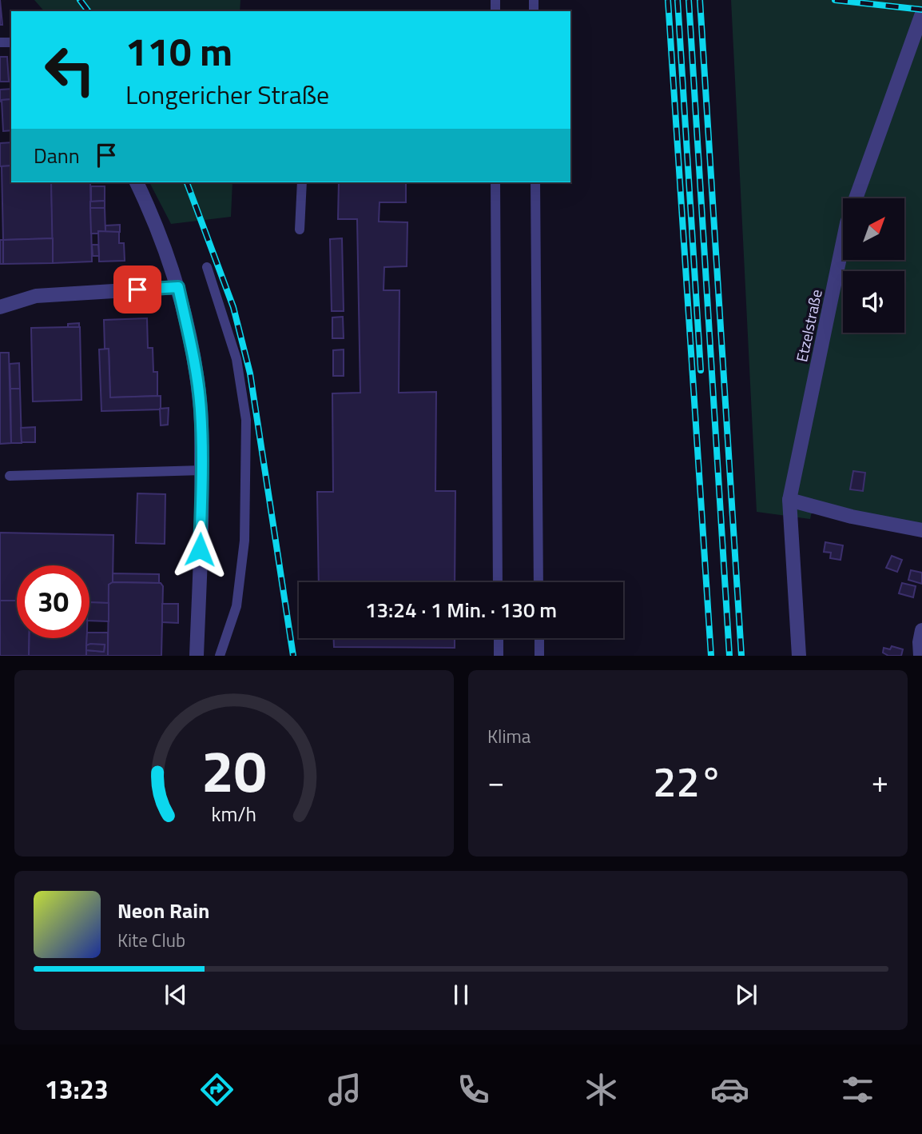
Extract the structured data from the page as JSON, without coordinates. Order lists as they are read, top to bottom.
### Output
{
  "streets": {
    "street": ["Etzelstraße"]
  },
  "north": "top right",
  "page": {
    "turn": ["110 m", "Longericher Straße"],
    "then": "Dann",
    "limit": "30",
    "trip": "13:24 · 1 Min. · 130 m",
    "tile": "Klima",
    "heat": ["−", "22°", "+"],
    "song": ["Neon Rain", "Kite Club"],
    "tabs": "13:23",
    "gauge": ["20", "km/h"]
  }
}
